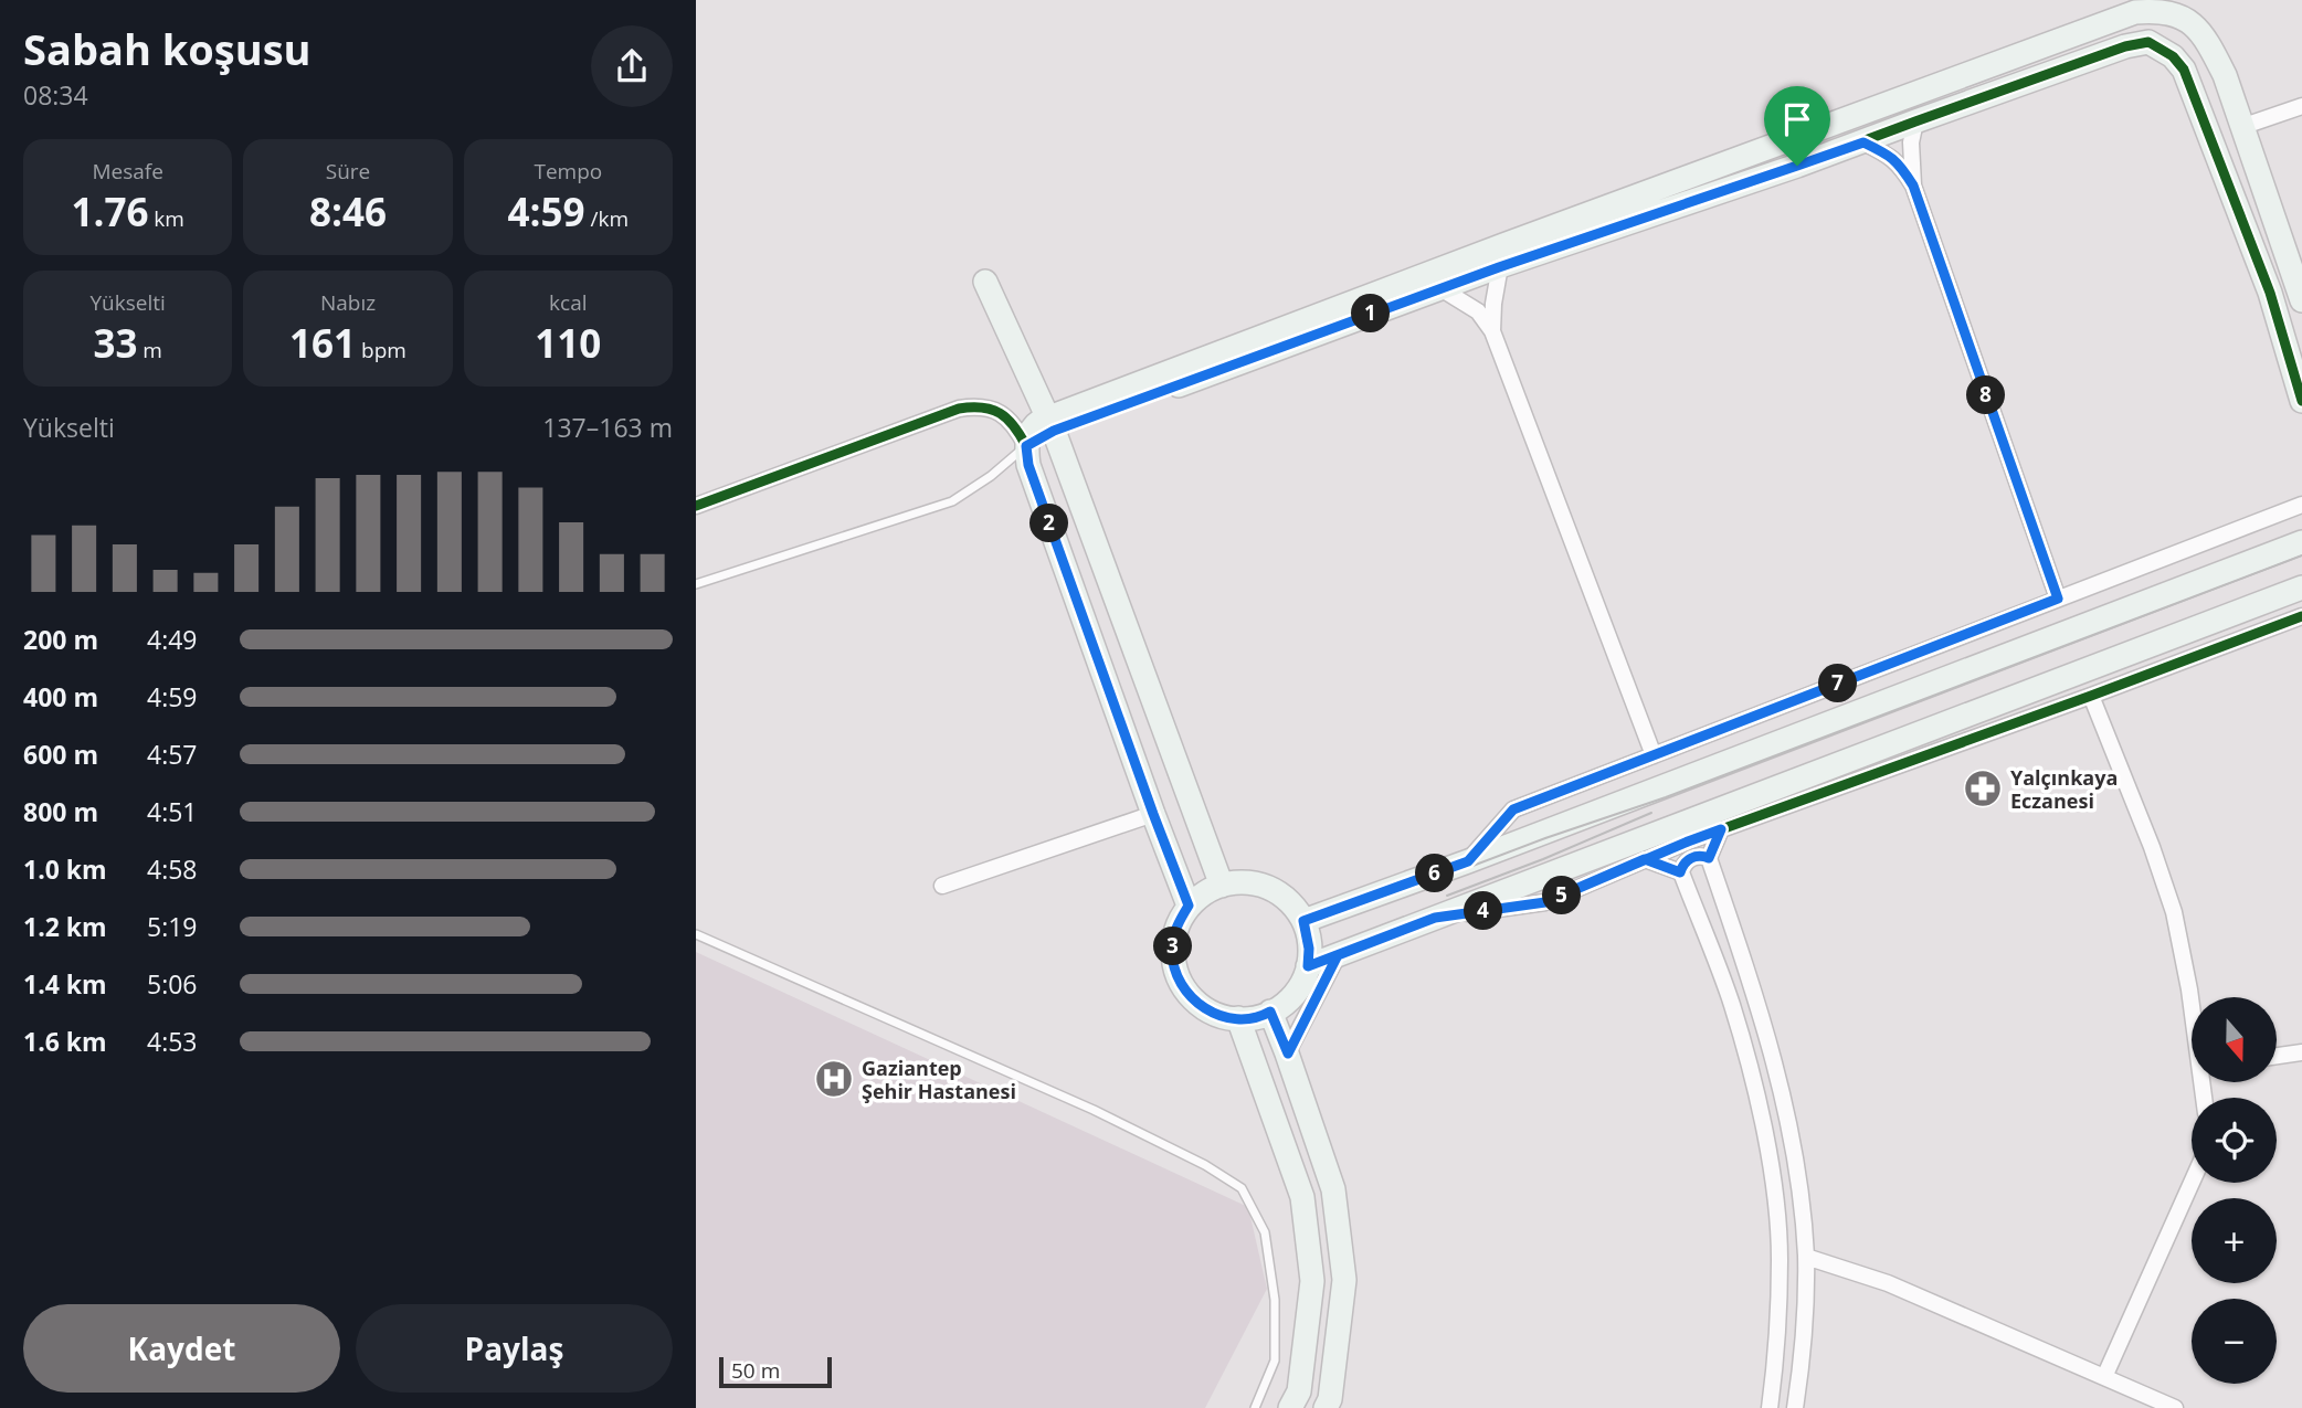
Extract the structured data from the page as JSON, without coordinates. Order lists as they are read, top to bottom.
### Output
{
  "places": {
    "pharmacy": ["Yalçınkaya Eczanesi"],
    "hospital": ["Gaziantep Şehir Hastanesi"]
  },
  "scale_bar": "50 m",
  "north": "bottom",
  "page": {
    "heading": ["Sabah koşusu", "08:34"],
    "stats": [
      ["Mesafe", "1.76 km"],
      ["Süre", "8:46"],
      ["Tempo", "4:59 /km"],
      ["Yükselti", "33 m"],
      ["Nabız", "161 bpm"],
      ["kcal", "110"]
    ],
    "pins": [
      "1",
      "8",
      "2",
      "7",
      "6",
      "5",
      "4",
      "3"
    ],
    "chart": ["Yükselti", "137–163 m"],
    "list": [
      {
        "name": "200 m",
        "note": "4:49"
      },
      {
        "name": "400 m",
        "note": "4:59"
      },
      {
        "name": "600 m",
        "note": "4:57"
      },
      {
        "name": "800 m",
        "note": "4:51"
      },
      {
        "name": "1.0 km",
        "note": "4:58"
      },
      {
        "name": "1.2 km",
        "note": "5:19"
      },
      {
        "name": "1.4 km",
        "note": "5:06"
      },
      {
        "name": "1.6 km",
        "note": "4:53"
      }
    ],
    "map_buttons": ["+", "−"],
    "buttons": ["Kaydet", "Paylaş"],
    "scale": "50 m"
  }
}
